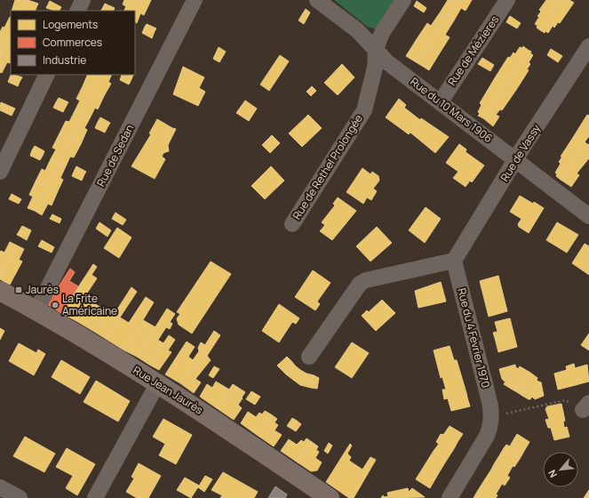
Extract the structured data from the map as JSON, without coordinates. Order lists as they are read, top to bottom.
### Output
{
  "streets": {
    "street": [
      "Rue de Mézieres",
      "Rue du 10 Mars 1906",
      "Rue de Vassy",
      "Rue de Sedan",
      "Rue de Rethel Prolongée",
      "Rue du 4 Février 1970",
      "Rue Jean Jaurès"
    ]
  },
  "crossings": [
    ["Rue de Mézieres", "Rue du 10 Mars 1906"],
    ["Rue du 10 Mars 1906", "Rue de Vassy"],
    ["Rue du 10 Mars 1906", "Rue de Rethel Prolongée"],
    ["Rue de Vassy", "Rue du 4 Février 1970"],
    ["Rue de Sedan", "Rue Jean Jaurès"]
  ],
  "places": {
    "transit": ["Jaurès"],
    "other": ["La Frite Américaine"]
  },
  "legend": ["Logements", "Commerces", "Industrie"],
  "north": "bottom left"
}
